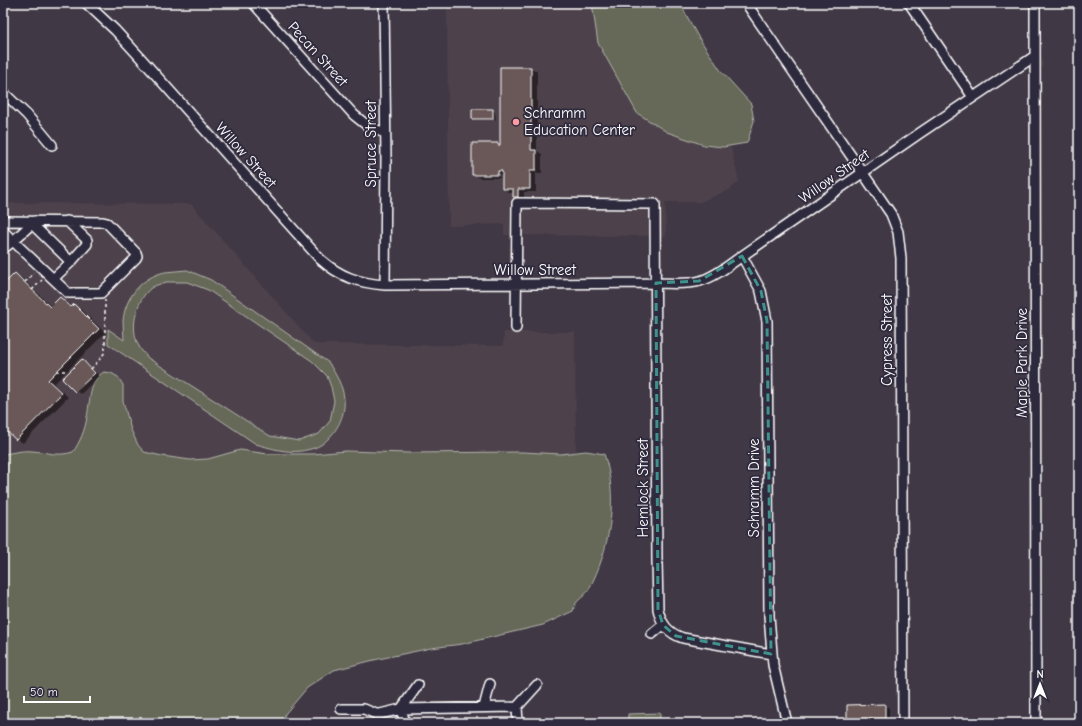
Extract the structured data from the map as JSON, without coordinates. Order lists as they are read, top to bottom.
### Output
{
  "streets": {
    "street": [
      "Pecan Street",
      "Spruce Street",
      "Willow Street",
      "Cypress Street",
      "Maple Park Drive",
      "Hemlock Street",
      "Schramm Drive"
    ]
  },
  "crossings": [
    ["Pecan Street", "Spruce Street"],
    ["Spruce Street", "Willow Street"],
    ["Willow Street", "Cypress Street"],
    ["Willow Street", "Maple Park Drive"],
    ["Willow Street", "Hemlock Street"],
    ["Willow Street", "Schramm Drive"]
  ],
  "places": ["Schramm Education Center"],
  "scale_bar": "50 m",
  "north": "top"
}
